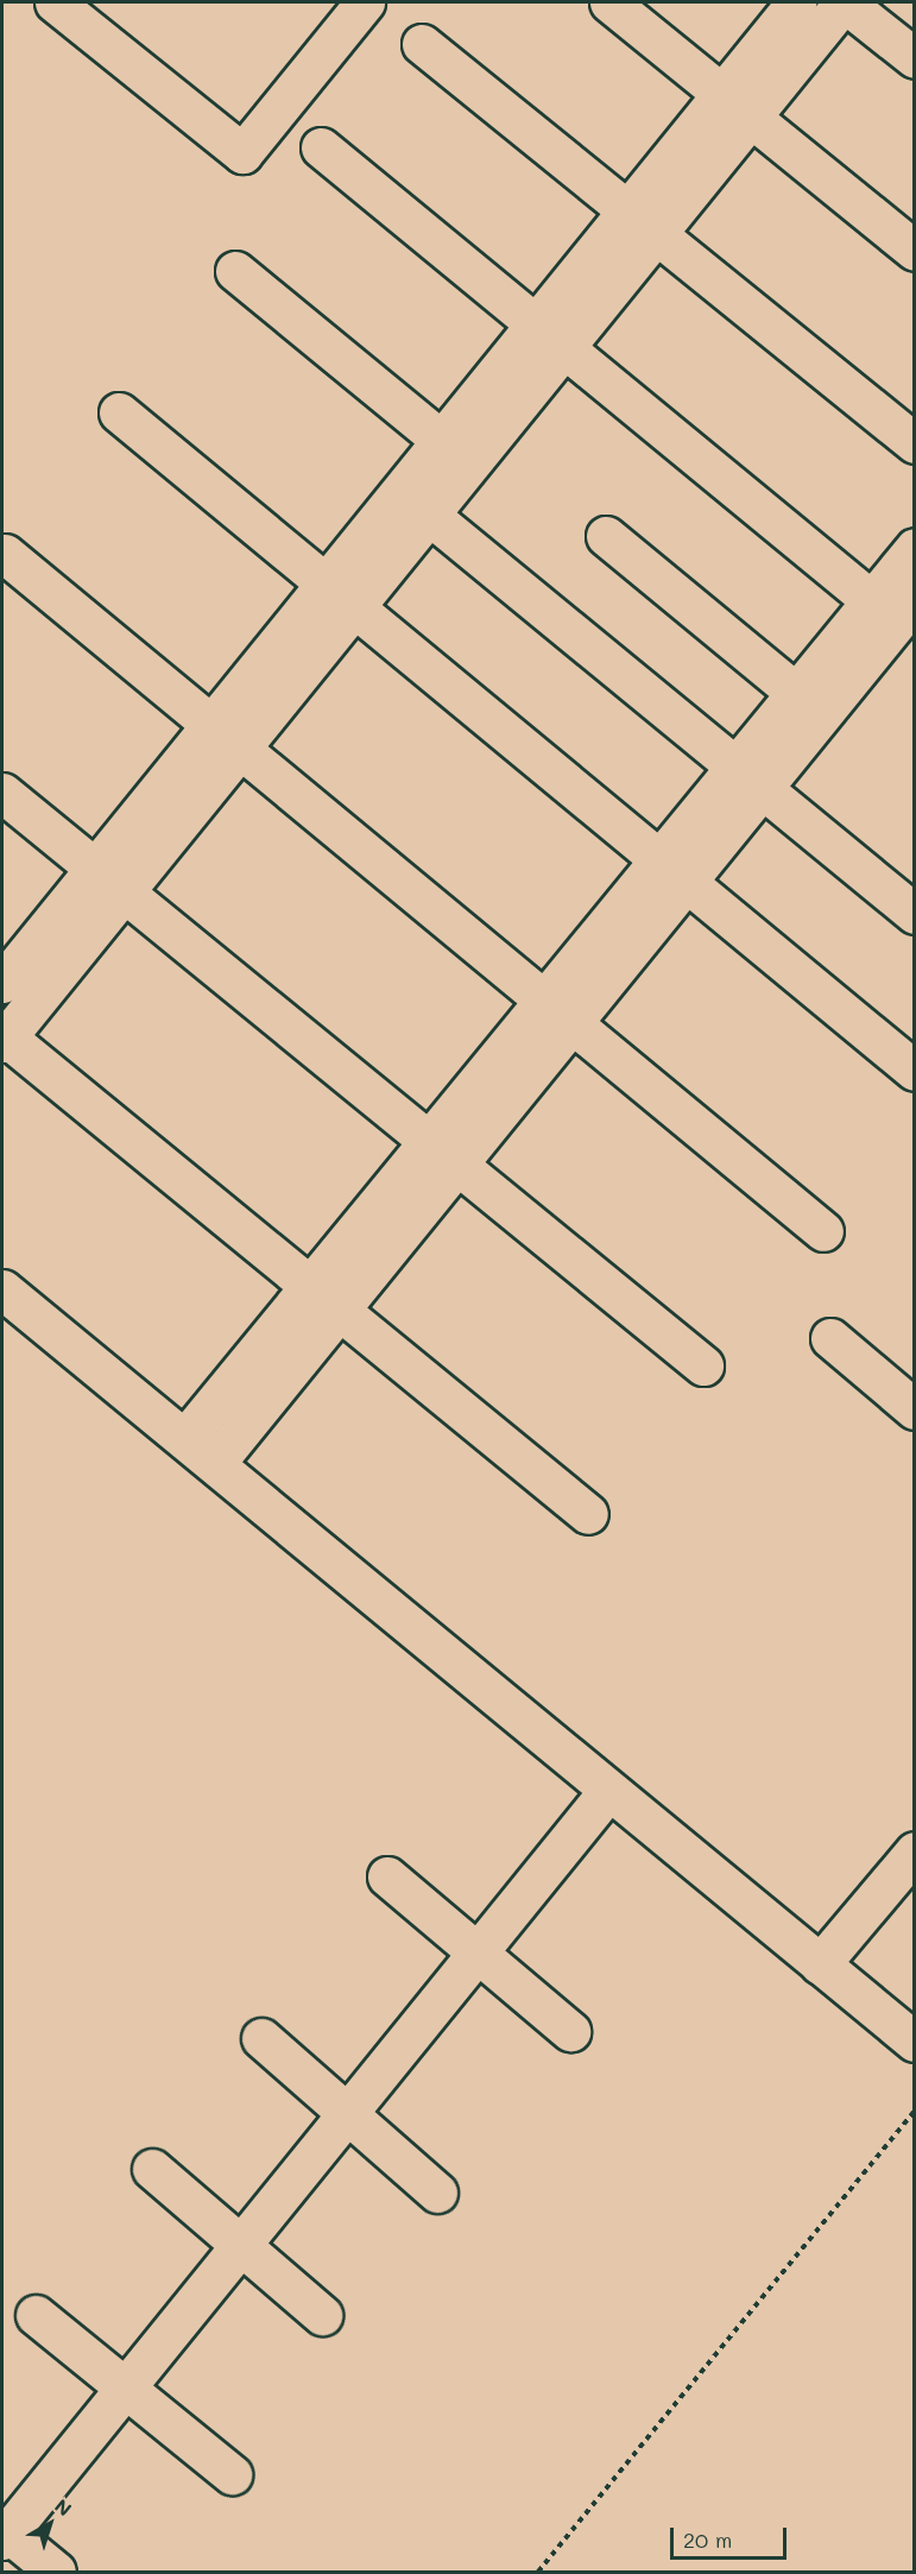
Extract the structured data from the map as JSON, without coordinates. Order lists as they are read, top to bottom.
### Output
{
  "scale_bar": "20 m",
  "north": "top right"
}
